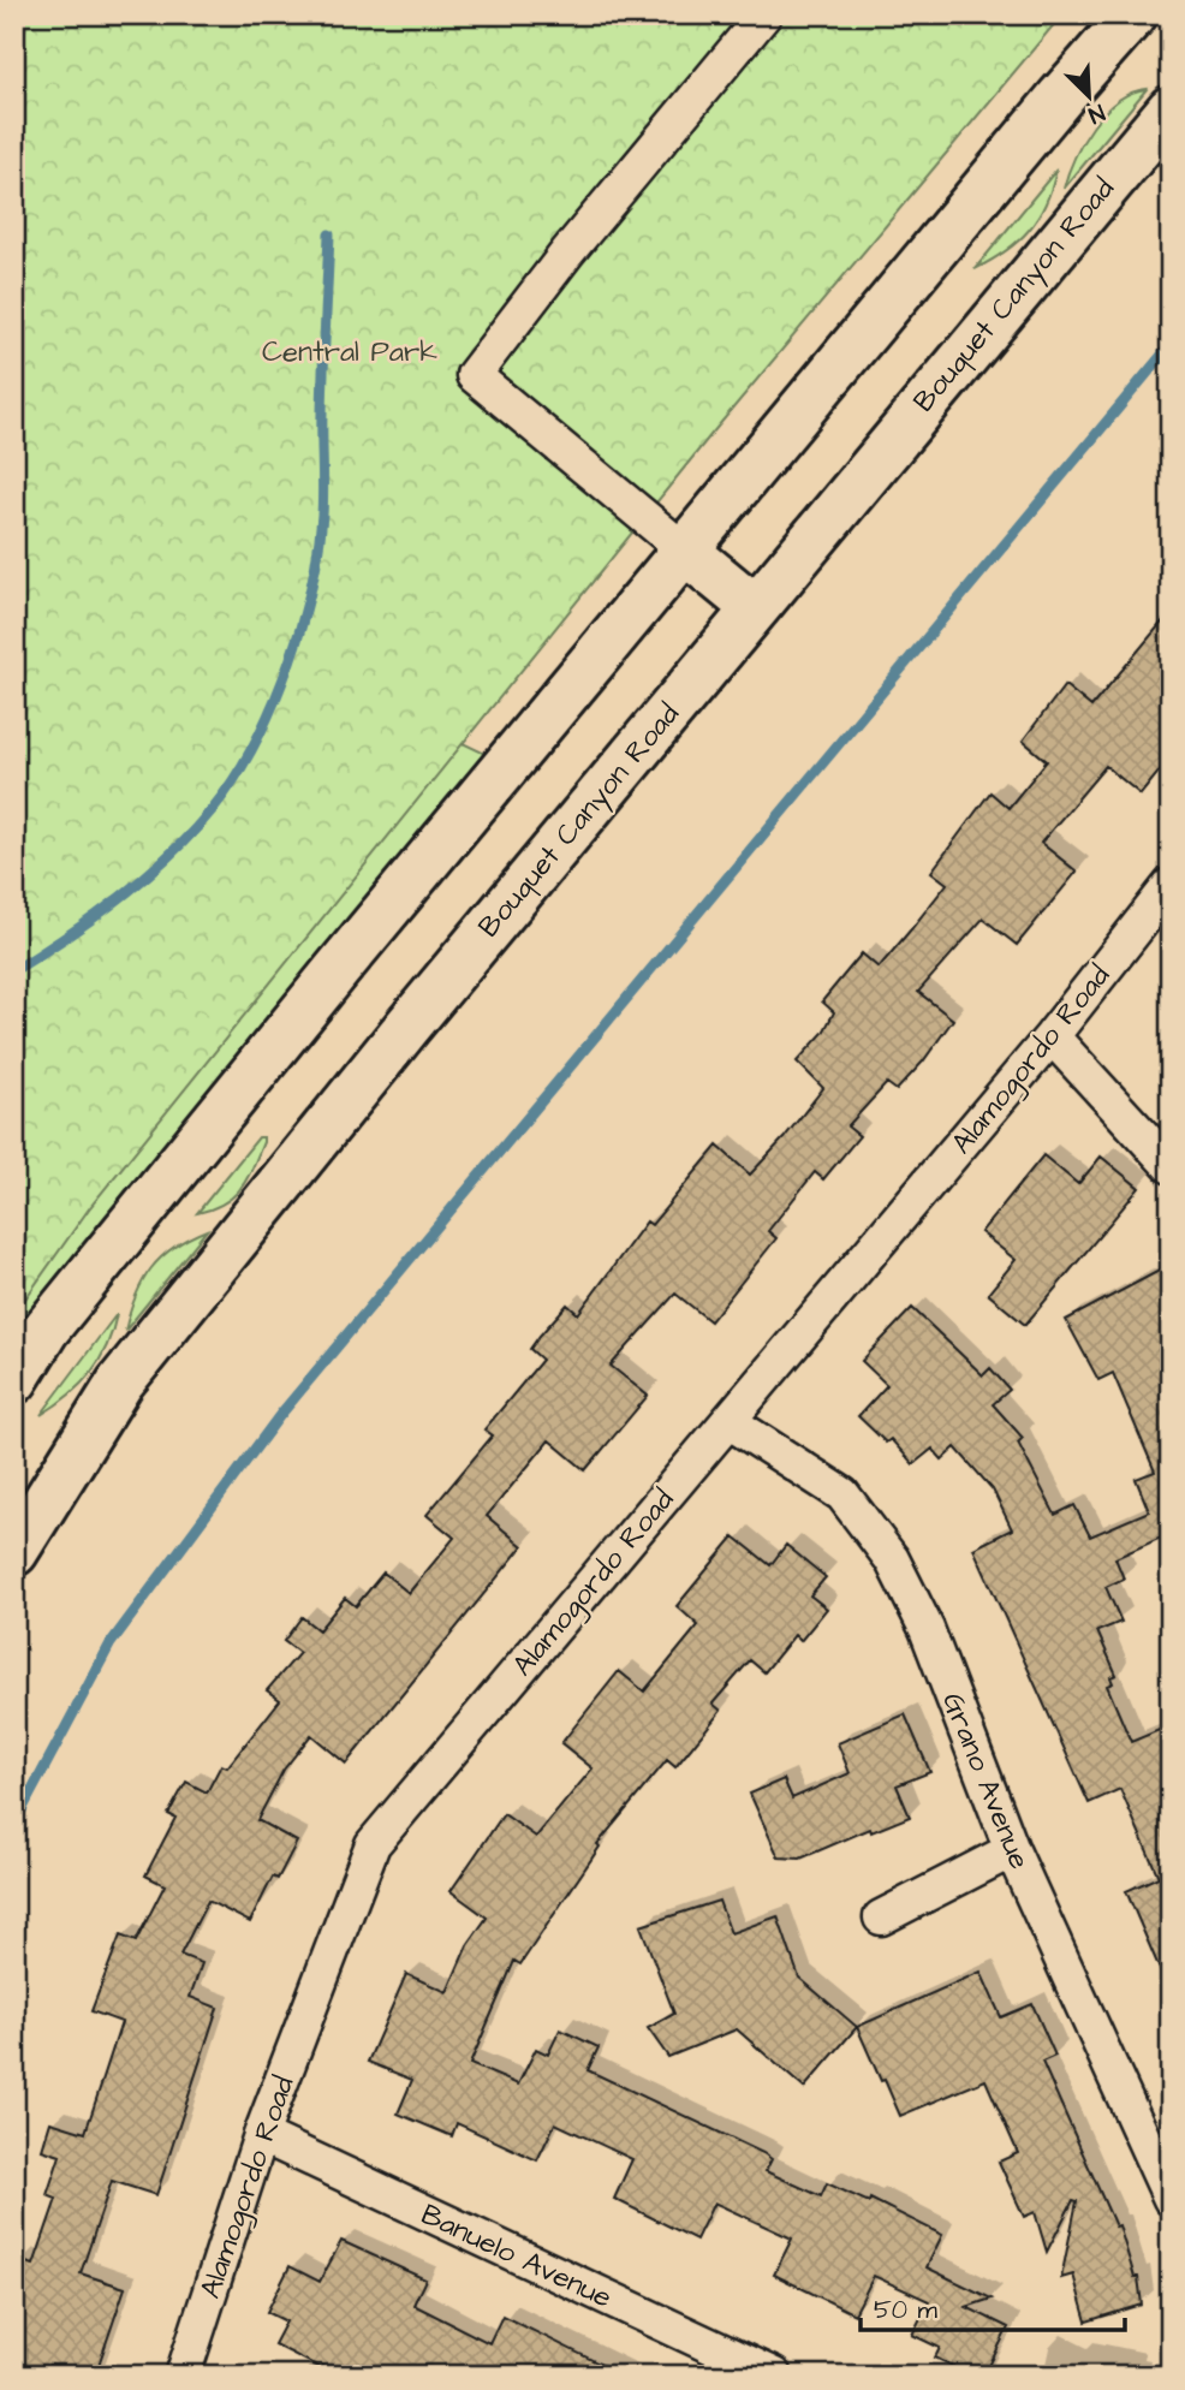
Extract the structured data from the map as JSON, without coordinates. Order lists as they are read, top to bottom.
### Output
{
  "streets": {
    "main road": ["Bouquet Canyon Road"],
    "street": ["Alamogordo Road", "Grano Avenue", "Banuelo Avenue"]
  },
  "crossings": [
    ["Alamogordo Road", "Grano Avenue"],
    ["Alamogordo Road", "Banuelo Avenue"]
  ],
  "parks": ["Central Park"],
  "scale_bar": "50 m",
  "north": "bottom right"
}
